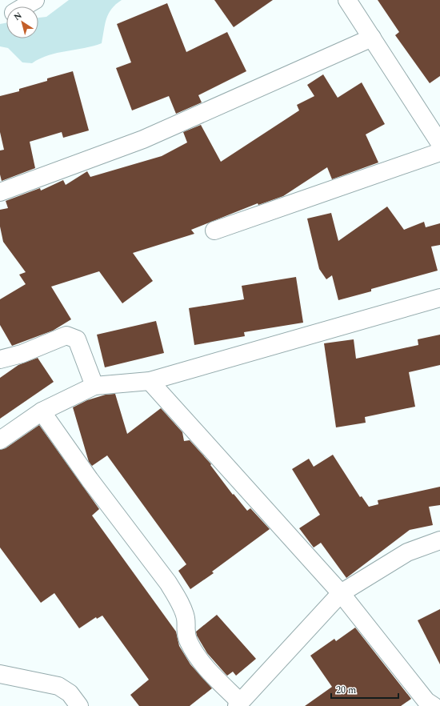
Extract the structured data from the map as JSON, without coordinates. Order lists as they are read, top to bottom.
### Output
{
  "scale_bar": "20 m",
  "north": "top left"
}
